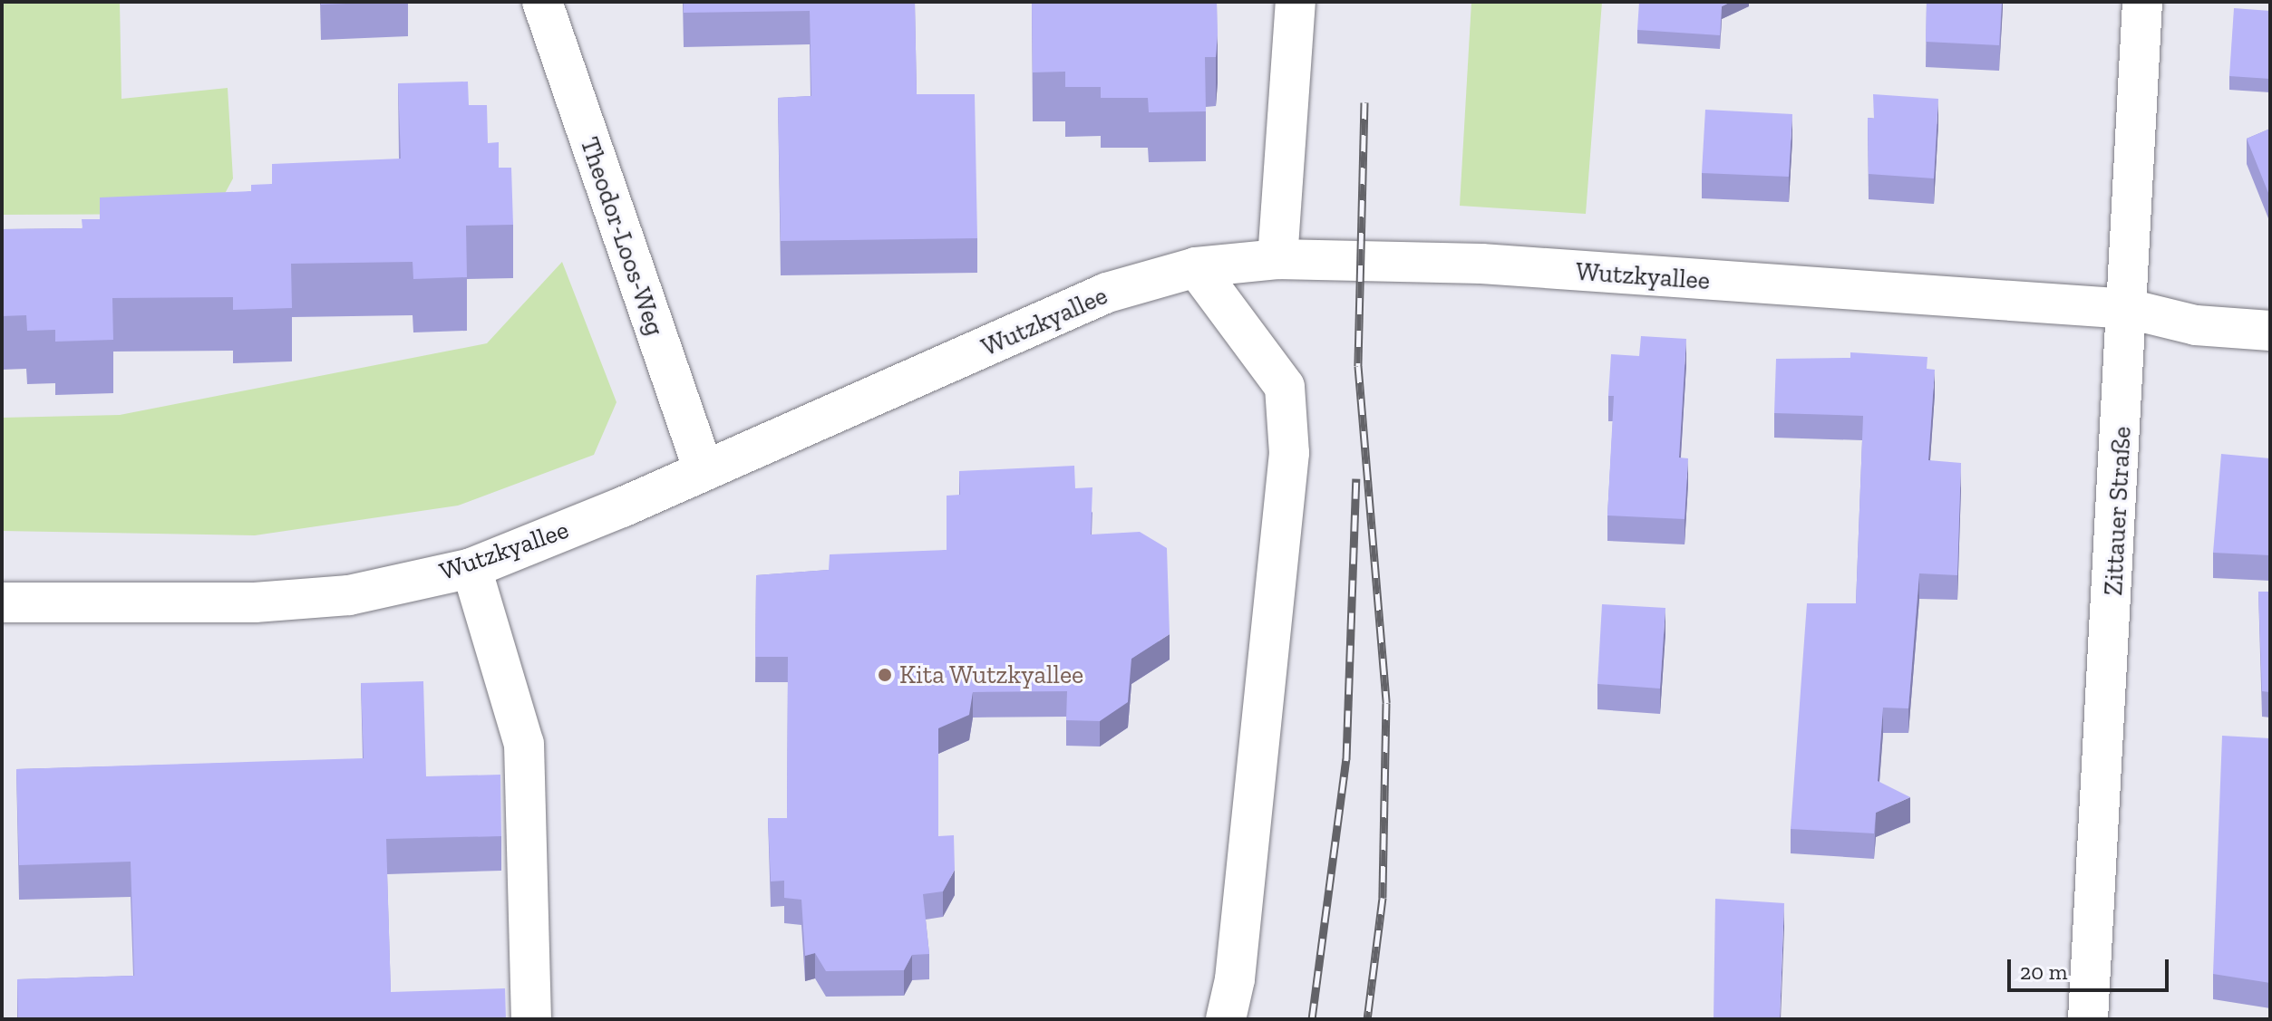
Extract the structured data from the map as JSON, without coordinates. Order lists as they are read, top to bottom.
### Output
{
  "streets": {
    "street": ["Theodor-Loos-Weg", "Wutzkyallee", "Zittauer Straße"]
  },
  "crossings": [
    ["Theodor-Loos-Weg", "Wutzkyallee"],
    ["Wutzkyallee", "Zittauer Straße"]
  ],
  "places": ["Kita Wutzkyallee"],
  "scale_bar": "20 m"
}
